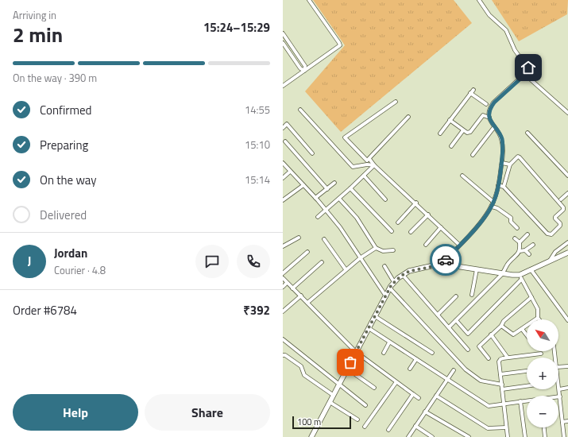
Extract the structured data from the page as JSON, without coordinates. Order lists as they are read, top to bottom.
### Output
{
  "scale_bar": "100 m",
  "north": "top left",
  "page": {
    "heading": ["2 min", "Arriving in", "15:24–15:29"],
    "panel": [
      "Jordan",
      "Courier · 4.8",
      "Order #6784",
      "₹392"
    ],
    "bar": "On the way · 390 m",
    "list": [
      ["Confirmed", "14:55"],
      ["Preparing", "15:10"],
      ["On the way", "15:14"],
      "Delivered"
    ],
    "round": "J",
    "map_buttons": ["+", "−"],
    "buttons": ["Help", "Share"],
    "scale": "100 m"
  }
}
